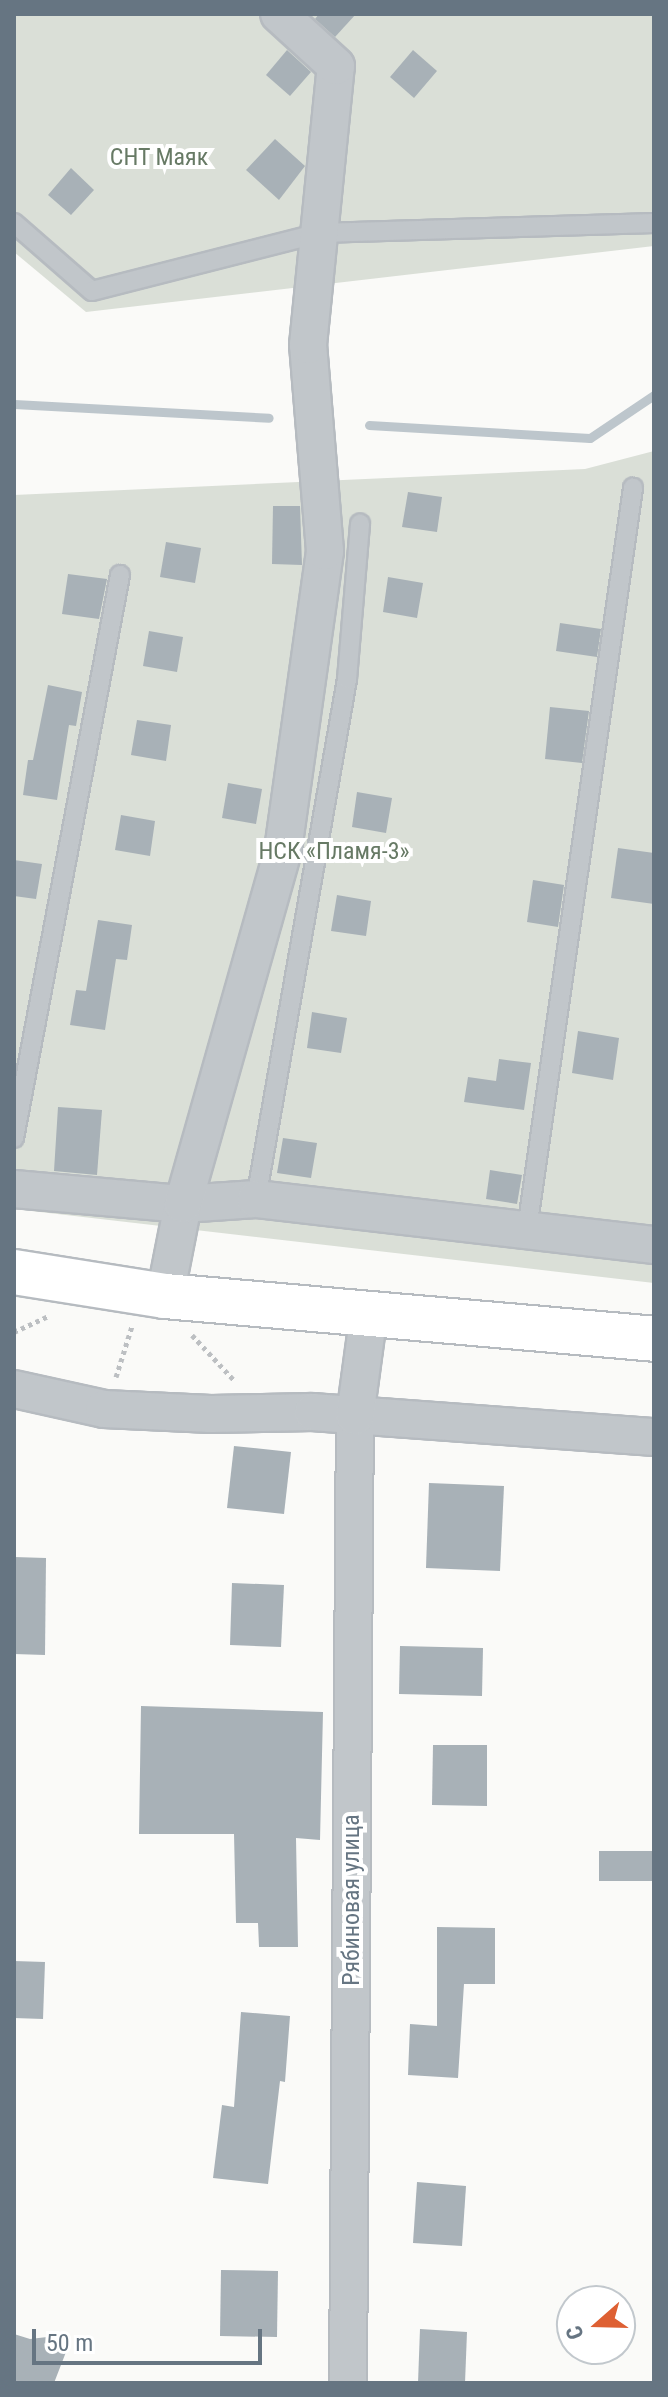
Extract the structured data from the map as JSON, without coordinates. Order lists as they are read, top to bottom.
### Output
{
  "streets": {
    "street": ["Рябиновая улица"]
  },
  "parks": ["СНТ Маяк", "НСК «Пламя-3»"],
  "scale_bar": "50 m",
  "north": "left"
}
